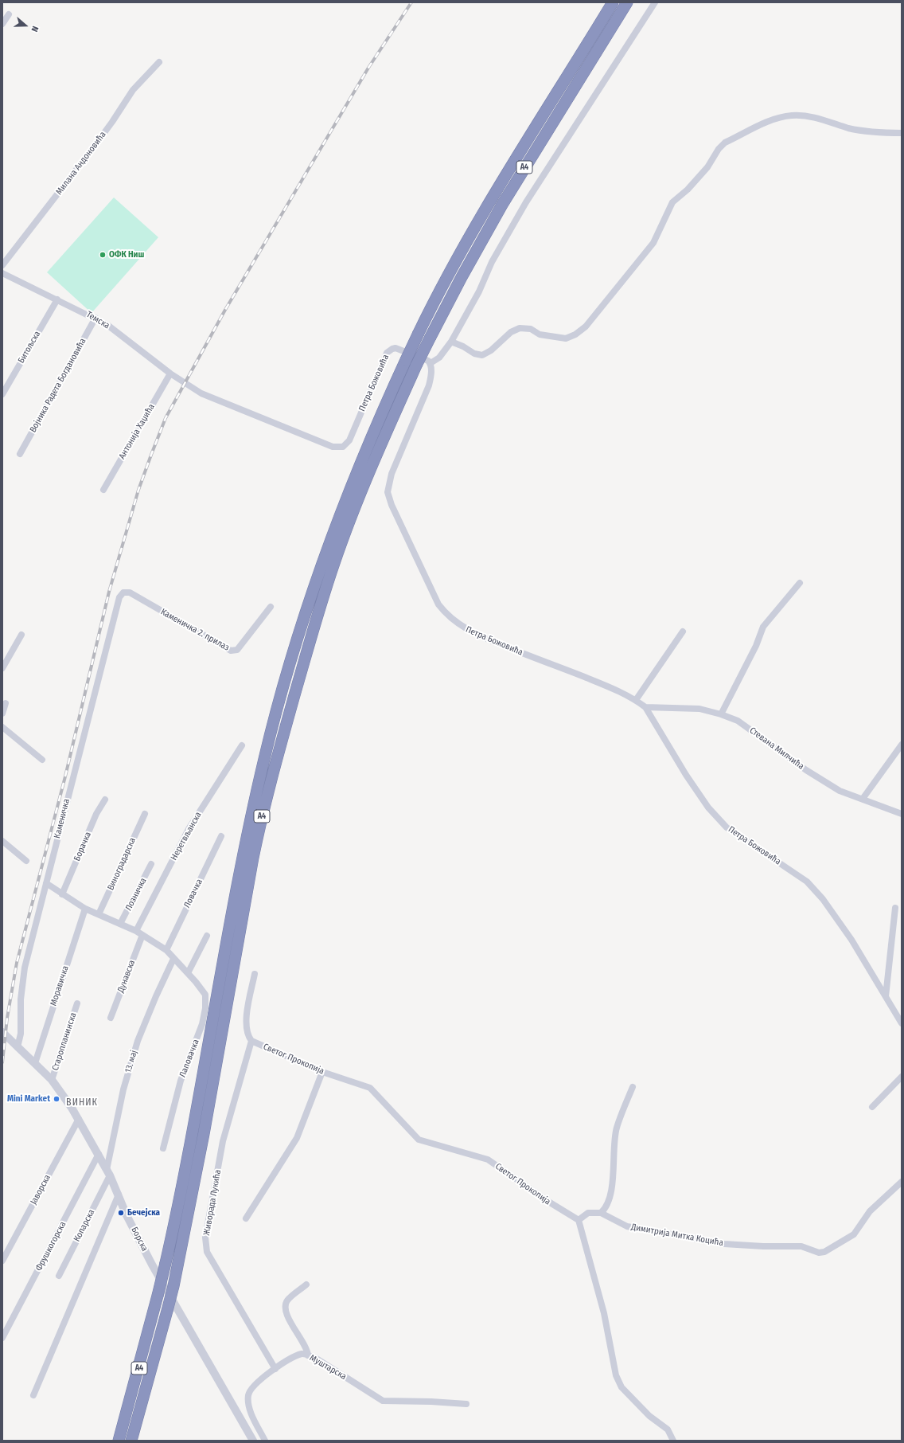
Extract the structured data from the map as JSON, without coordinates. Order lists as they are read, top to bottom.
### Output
{
  "streets": {
    "highway": ["A4"],
    "street": [
      "Милана Андоновића",
      "Темска",
      "Битољска",
      "Петра Божовића",
      "Војника Радета Богдановића",
      "Антонија Хаџића",
      "Каменичка 2. прилаз",
      "Стевана Милчића",
      "Каменичка",
      "Неретвљанска",
      "Борачка",
      "Виноградарска",
      "Ловачка",
      "Лозничка",
      "Дунавска",
      "Моравичка",
      "Старопланинска",
      "Лаповачка",
      "Светог Прокопија",
      "13. мај",
      "Јаворска",
      "Живорада Лукића",
      "Копарска",
      "Димитрија Митка Коцића",
      "Борска",
      "Фрушкогорска",
      "Муштарска"
    ]
  },
  "crossings": [
    ["Темска", "Битољска"],
    ["Темска", "Петра Божовића"],
    ["Темска", "Војника Радета Богдановића"],
    ["Темска", "Антонија Хаџића"],
    ["Петра Божовића", "Стевана Милчића"],
    ["Каменичка 2. прилаз", "Каменичка"],
    ["Каменичка", "Лаповачка"],
    ["Каменичка", "Борска"],
    ["Неретвљанска", "Лаповачка"],
    ["Борачка", "Лаповачка"],
    ["Виноградарска", "Лаповачка"],
    ["Ловачка", "Лаповачка"],
    ["Лозничка", "Лаповачка"],
    ["Дунавска", "Лаповачка"],
    ["Моравичка", "Лаповачка"],
    ["Моравичка", "Борска"],
    ["Старопланинска", "Борска"],
    ["Лаповачка", "13. мај"],
    ["Светог Прокопија", "Живорада Лукића"],
    ["13. мај", "Копарска"],
    ["13. мај", "Борска"],
    ["Јаворска", "Борска"],
    ["Живорада Лукића", "Муштарска"],
    ["Копарска", "Борска"],
    ["Борска", "Фрушкогорска"]
  ],
  "districts": ["ВИНИК"],
  "places": ["ОФК Ниш", "Mini Market", "Бечејска"],
  "north": "right"
}
